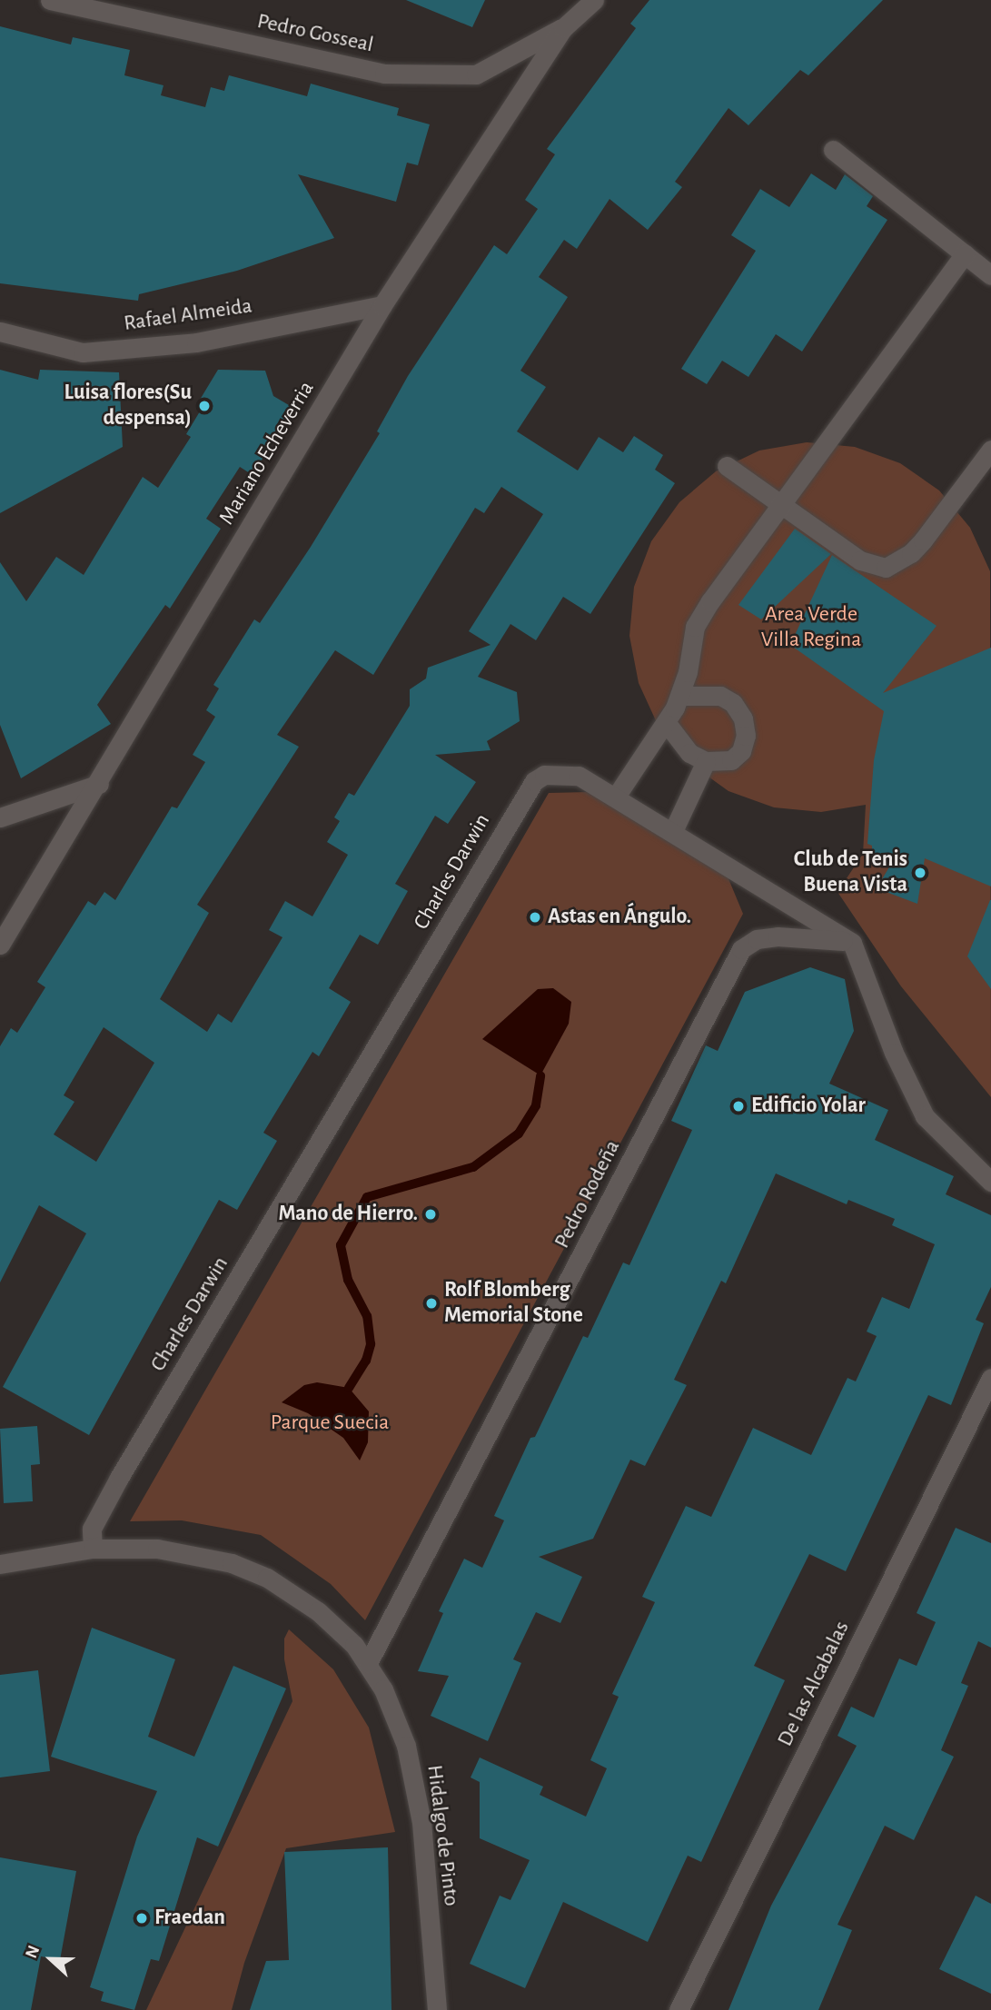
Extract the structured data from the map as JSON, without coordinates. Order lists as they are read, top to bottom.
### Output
{
  "streets": {
    "street": [
      "Pedro Gosseal",
      "Rafael Almeida",
      "Mariano Echeverria",
      "Charles Darwin",
      "Pedro Rodeña",
      "De las Alcabalas",
      "Hidalgo de Pinto"
    ]
  },
  "crossings": [
    ["Pedro Gosseal", "Mariano Echeverria"],
    ["Rafael Almeida", "Mariano Echeverria"],
    ["Charles Darwin", "Pedro Rodeña"],
    ["Charles Darwin", "Hidalgo de Pinto"],
    ["Pedro Rodeña", "Hidalgo de Pinto"]
  ],
  "parks": ["Area Verde Villa Regina", "Parque Suecia"],
  "places": [
    "Luisa flores(Su despensa)",
    "Club de Tenis Buena Vista",
    "Astas en Ángulo.",
    "Edificio Yolar",
    "Mano de Hierro.",
    "Rolf Blomberg Memorial Stone",
    "Fraedan"
  ],
  "north": "left"
}
